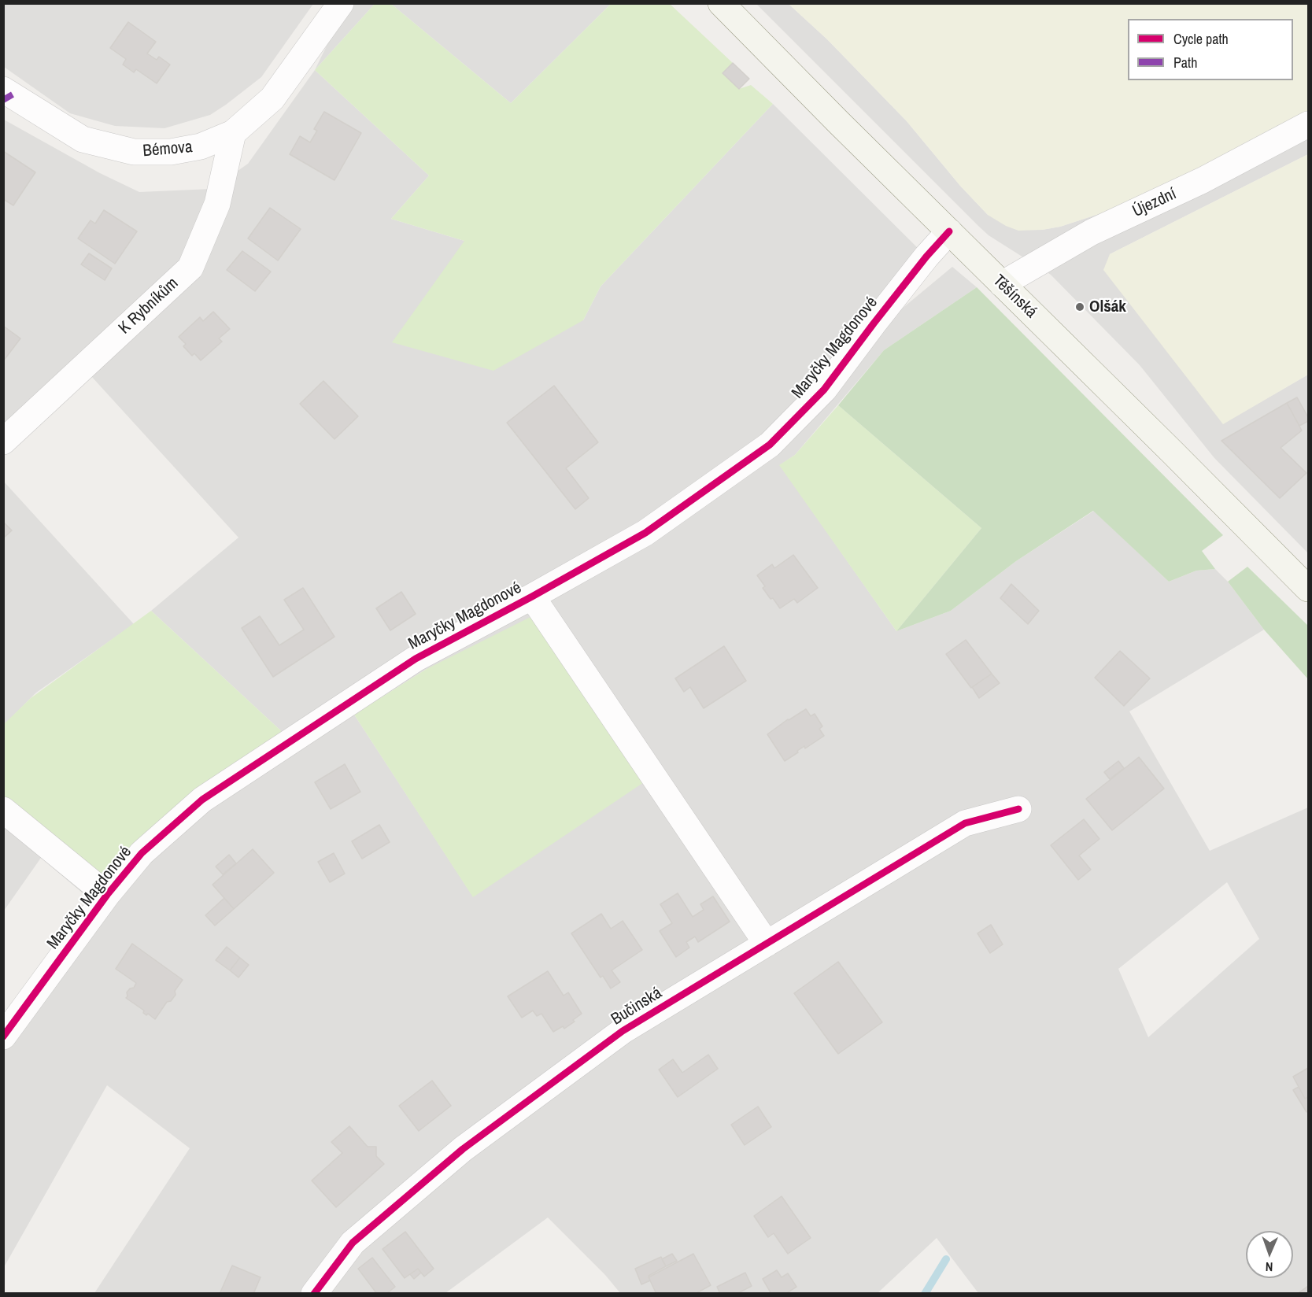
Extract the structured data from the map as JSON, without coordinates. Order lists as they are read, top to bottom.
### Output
{
  "streets": {
    "main road": ["Těšínská"],
    "street": [
      "Bémova",
      "Újezdní",
      "K Rybníkům",
      "Maryčky Magdonové",
      "Bučinská"
    ]
  },
  "crossings": [
    ["Bémova", "K Rybníkům"],
    ["Újezdní", "Těšínská"],
    ["Těšínská", "Maryčky Magdonové"]
  ],
  "places": ["Olšák"],
  "legend": ["Cycle path", "Path"],
  "north": "bottom"
}
